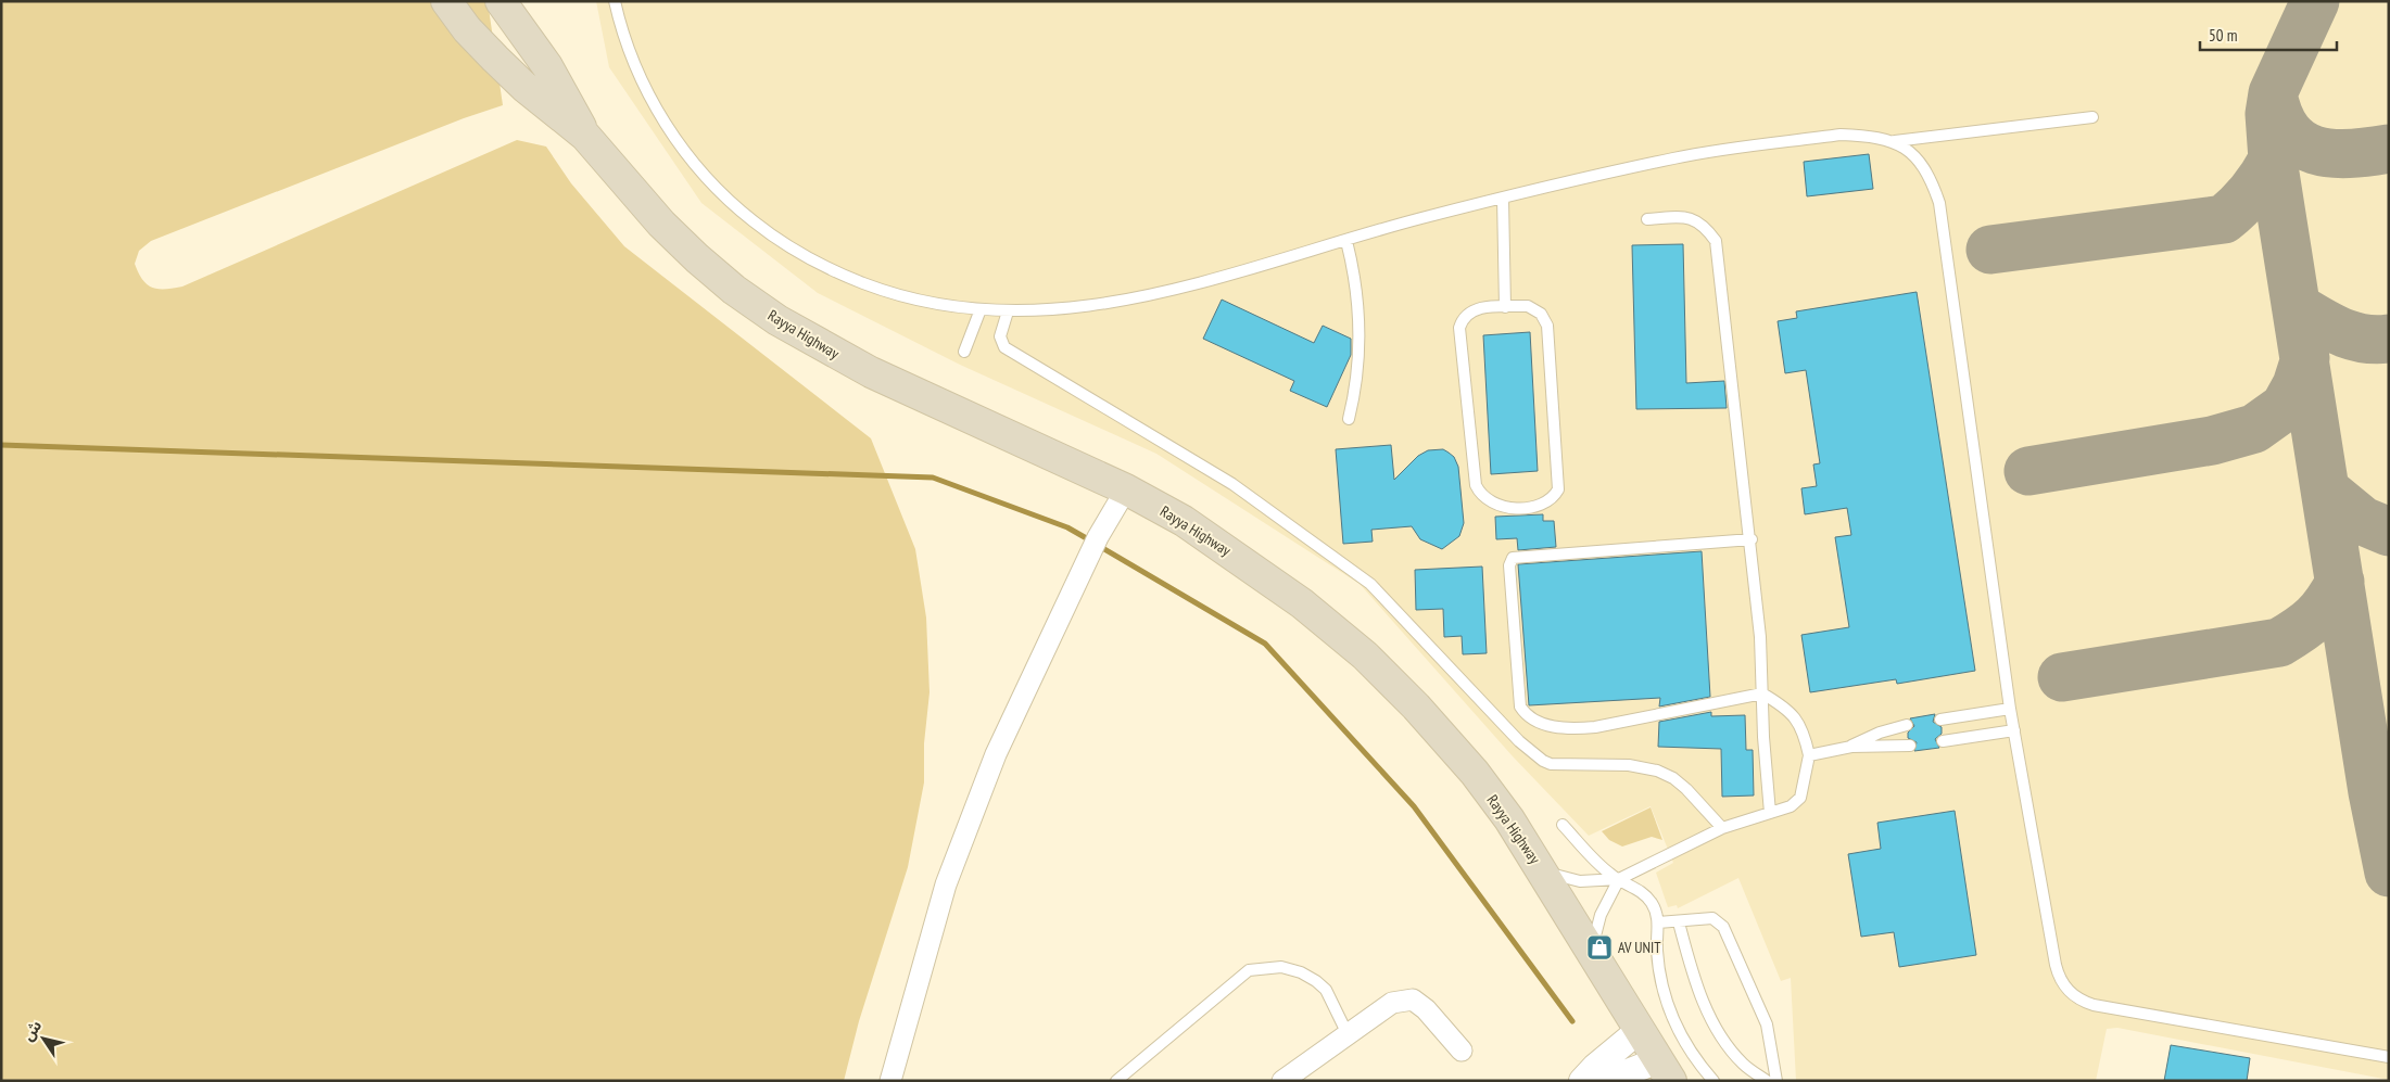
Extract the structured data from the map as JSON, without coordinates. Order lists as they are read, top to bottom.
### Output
{
  "streets": {
    "main road": ["Rayya Highway"]
  },
  "places": {
    "shop": ["AV UNIT"]
  },
  "scale_bar": "50 m",
  "north": "top left"
}
